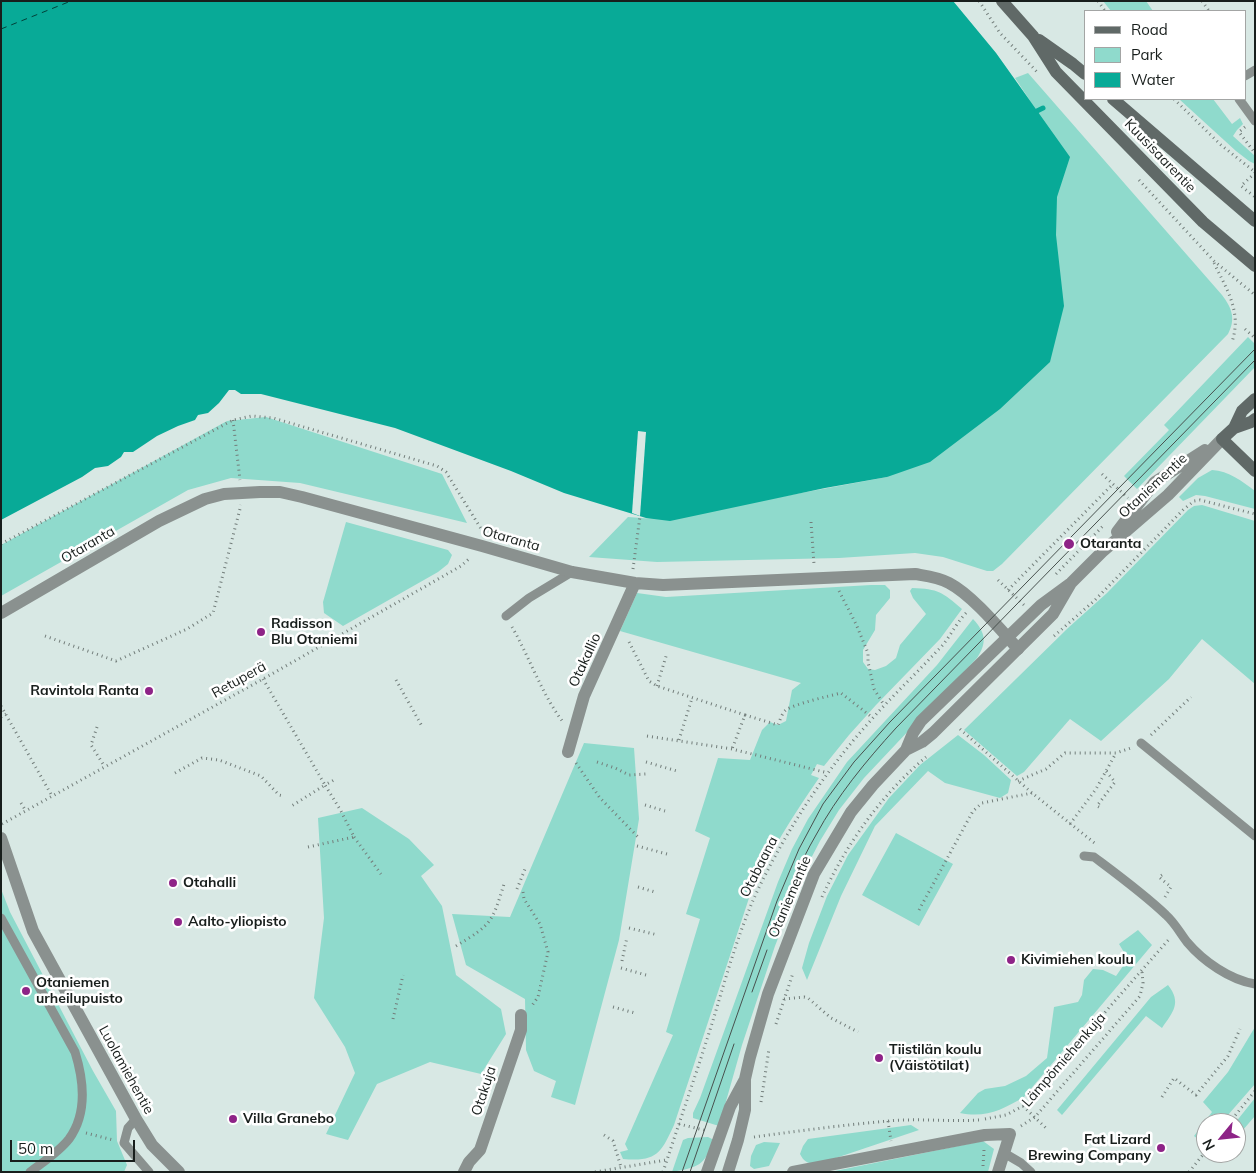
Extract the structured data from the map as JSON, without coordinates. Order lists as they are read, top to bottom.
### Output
{
  "streets": {
    "main road": ["Kuusisaarentie", "Otaniementie"],
    "street": [
      "Otaranta",
      "Otakallio",
      "Luolamiehentie",
      "Otakuja"
    ],
    "path": ["Retuperä", "Otabaana", "Lämpömiehenkuja"]
  },
  "crossings": [
    ["Otaniementie", "Otaranta"],
    ["Otaranta", "Otakallio"],
    ["Otaranta", "Retuperä"]
  ],
  "places": [
    "Otaranta",
    "Radisson Blu Otaniemi",
    "Ravintola Ranta",
    "Otahalli",
    "Aalto-yliopisto",
    "Kivimiehen koulu",
    "Otaniemen urheilupuisto",
    "Tiistilän koulu (Väistötilat)",
    "Villa Granebo",
    "Fat Lizard Brewing Company"
  ],
  "legend": ["Road", "Park", "Water"],
  "scale_bar": "50 m",
  "north": "bottom left"
}
